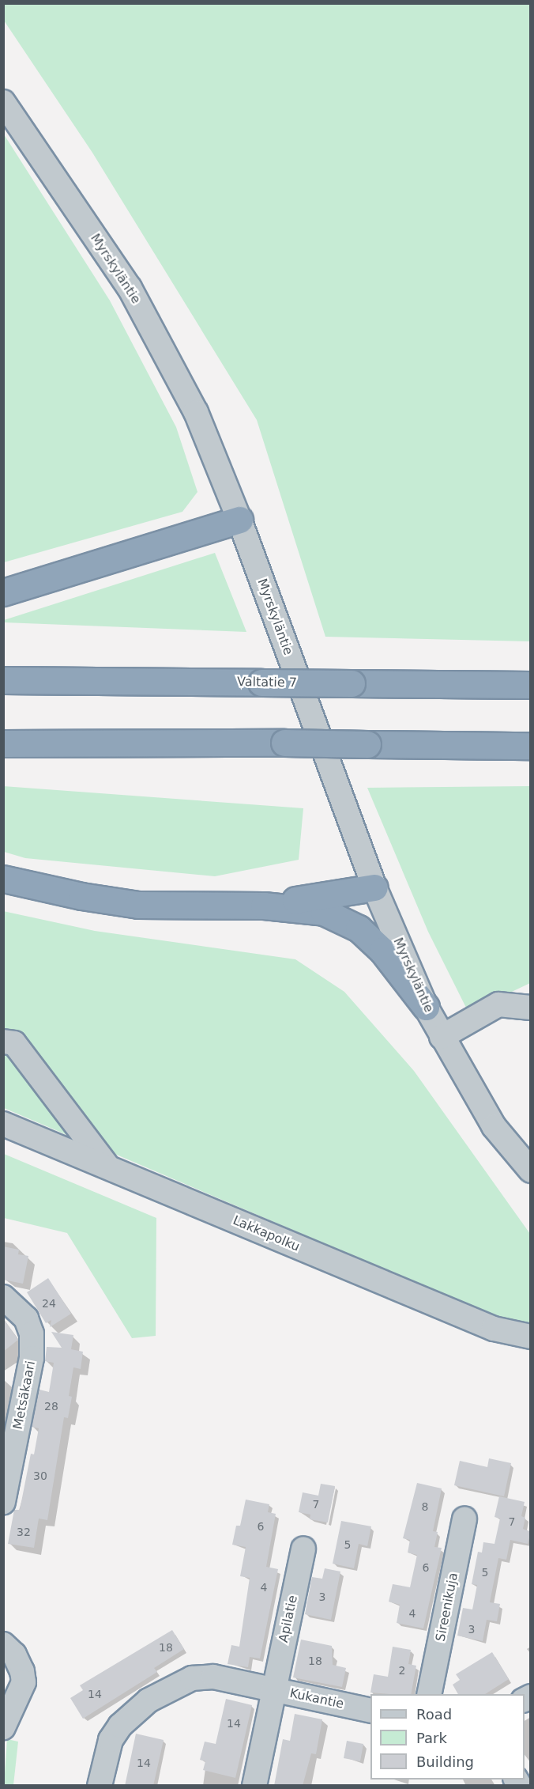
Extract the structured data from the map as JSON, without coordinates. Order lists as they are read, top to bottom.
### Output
{
  "streets": {
    "highway": ["Valtatie 7"],
    "street": [
      "Myrskyläntie",
      "Lakkapolku",
      "Metsäkaari",
      "Sireenikuja",
      "Apilatie",
      "Kukantie"
    ]
  },
  "crossings": [
    ["Apilatie", "Kukantie"]
  ],
  "house_numbers": [
    "24",
    "28",
    "30",
    "7",
    "8",
    "7",
    "6",
    "32",
    "5",
    "6",
    "5",
    "4",
    "3",
    "4",
    "3",
    "18",
    "18",
    "2",
    "14",
    "14",
    "14"
  ],
  "legend": ["Road", "Park", "Building"]
}
